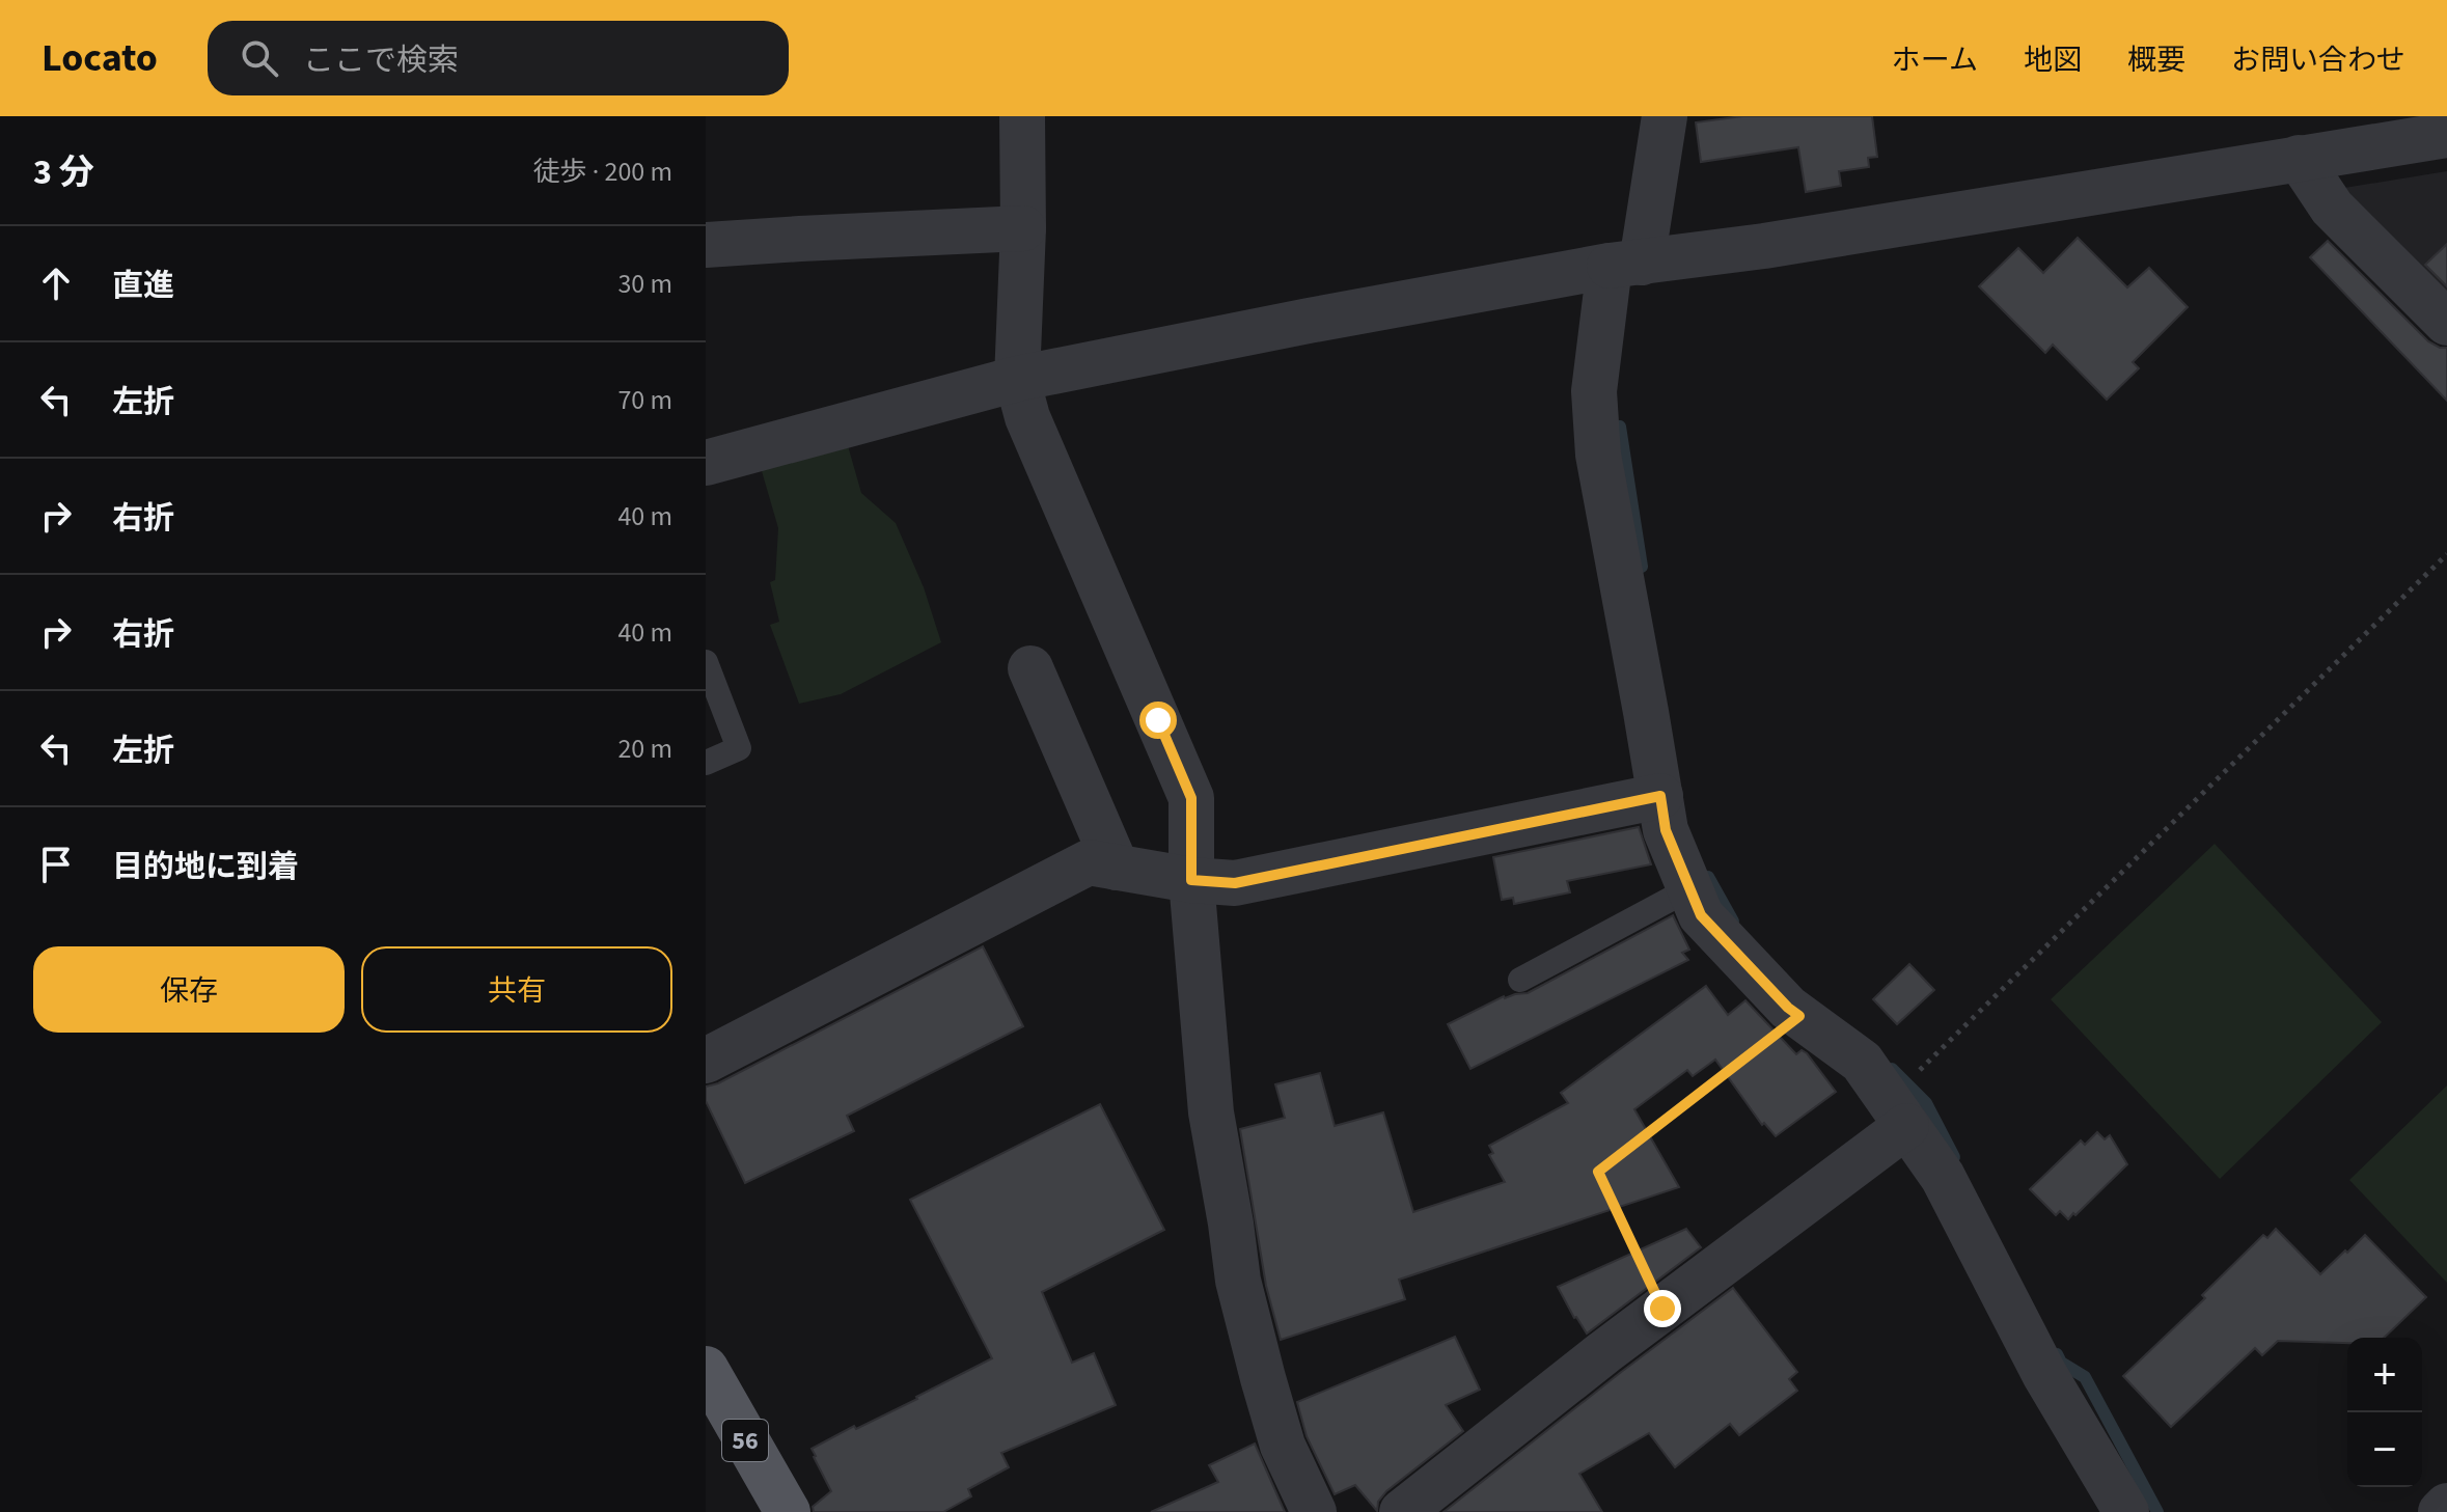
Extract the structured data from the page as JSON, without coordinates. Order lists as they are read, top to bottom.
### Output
{
  "streets": {
    "main road": ["56"]
  },
  "page": {
    "header": "Locato",
    "search": "ここで検索",
    "nav": [
      "ホーム",
      "地図",
      "概要",
      "お問い合わせ"
    ],
    "heading": ["3 分", "徒歩 · 200 m"],
    "list": [
      ["直進", "30 m"],
      ["左折", "70 m"],
      ["右折", "40 m"],
      ["右折", "40 m"],
      ["左折", "20 m"],
      "目的地に到着"
    ],
    "buttons": ["保存", "共有"],
    "map_buttons": ["+", "−"]
  }
}
